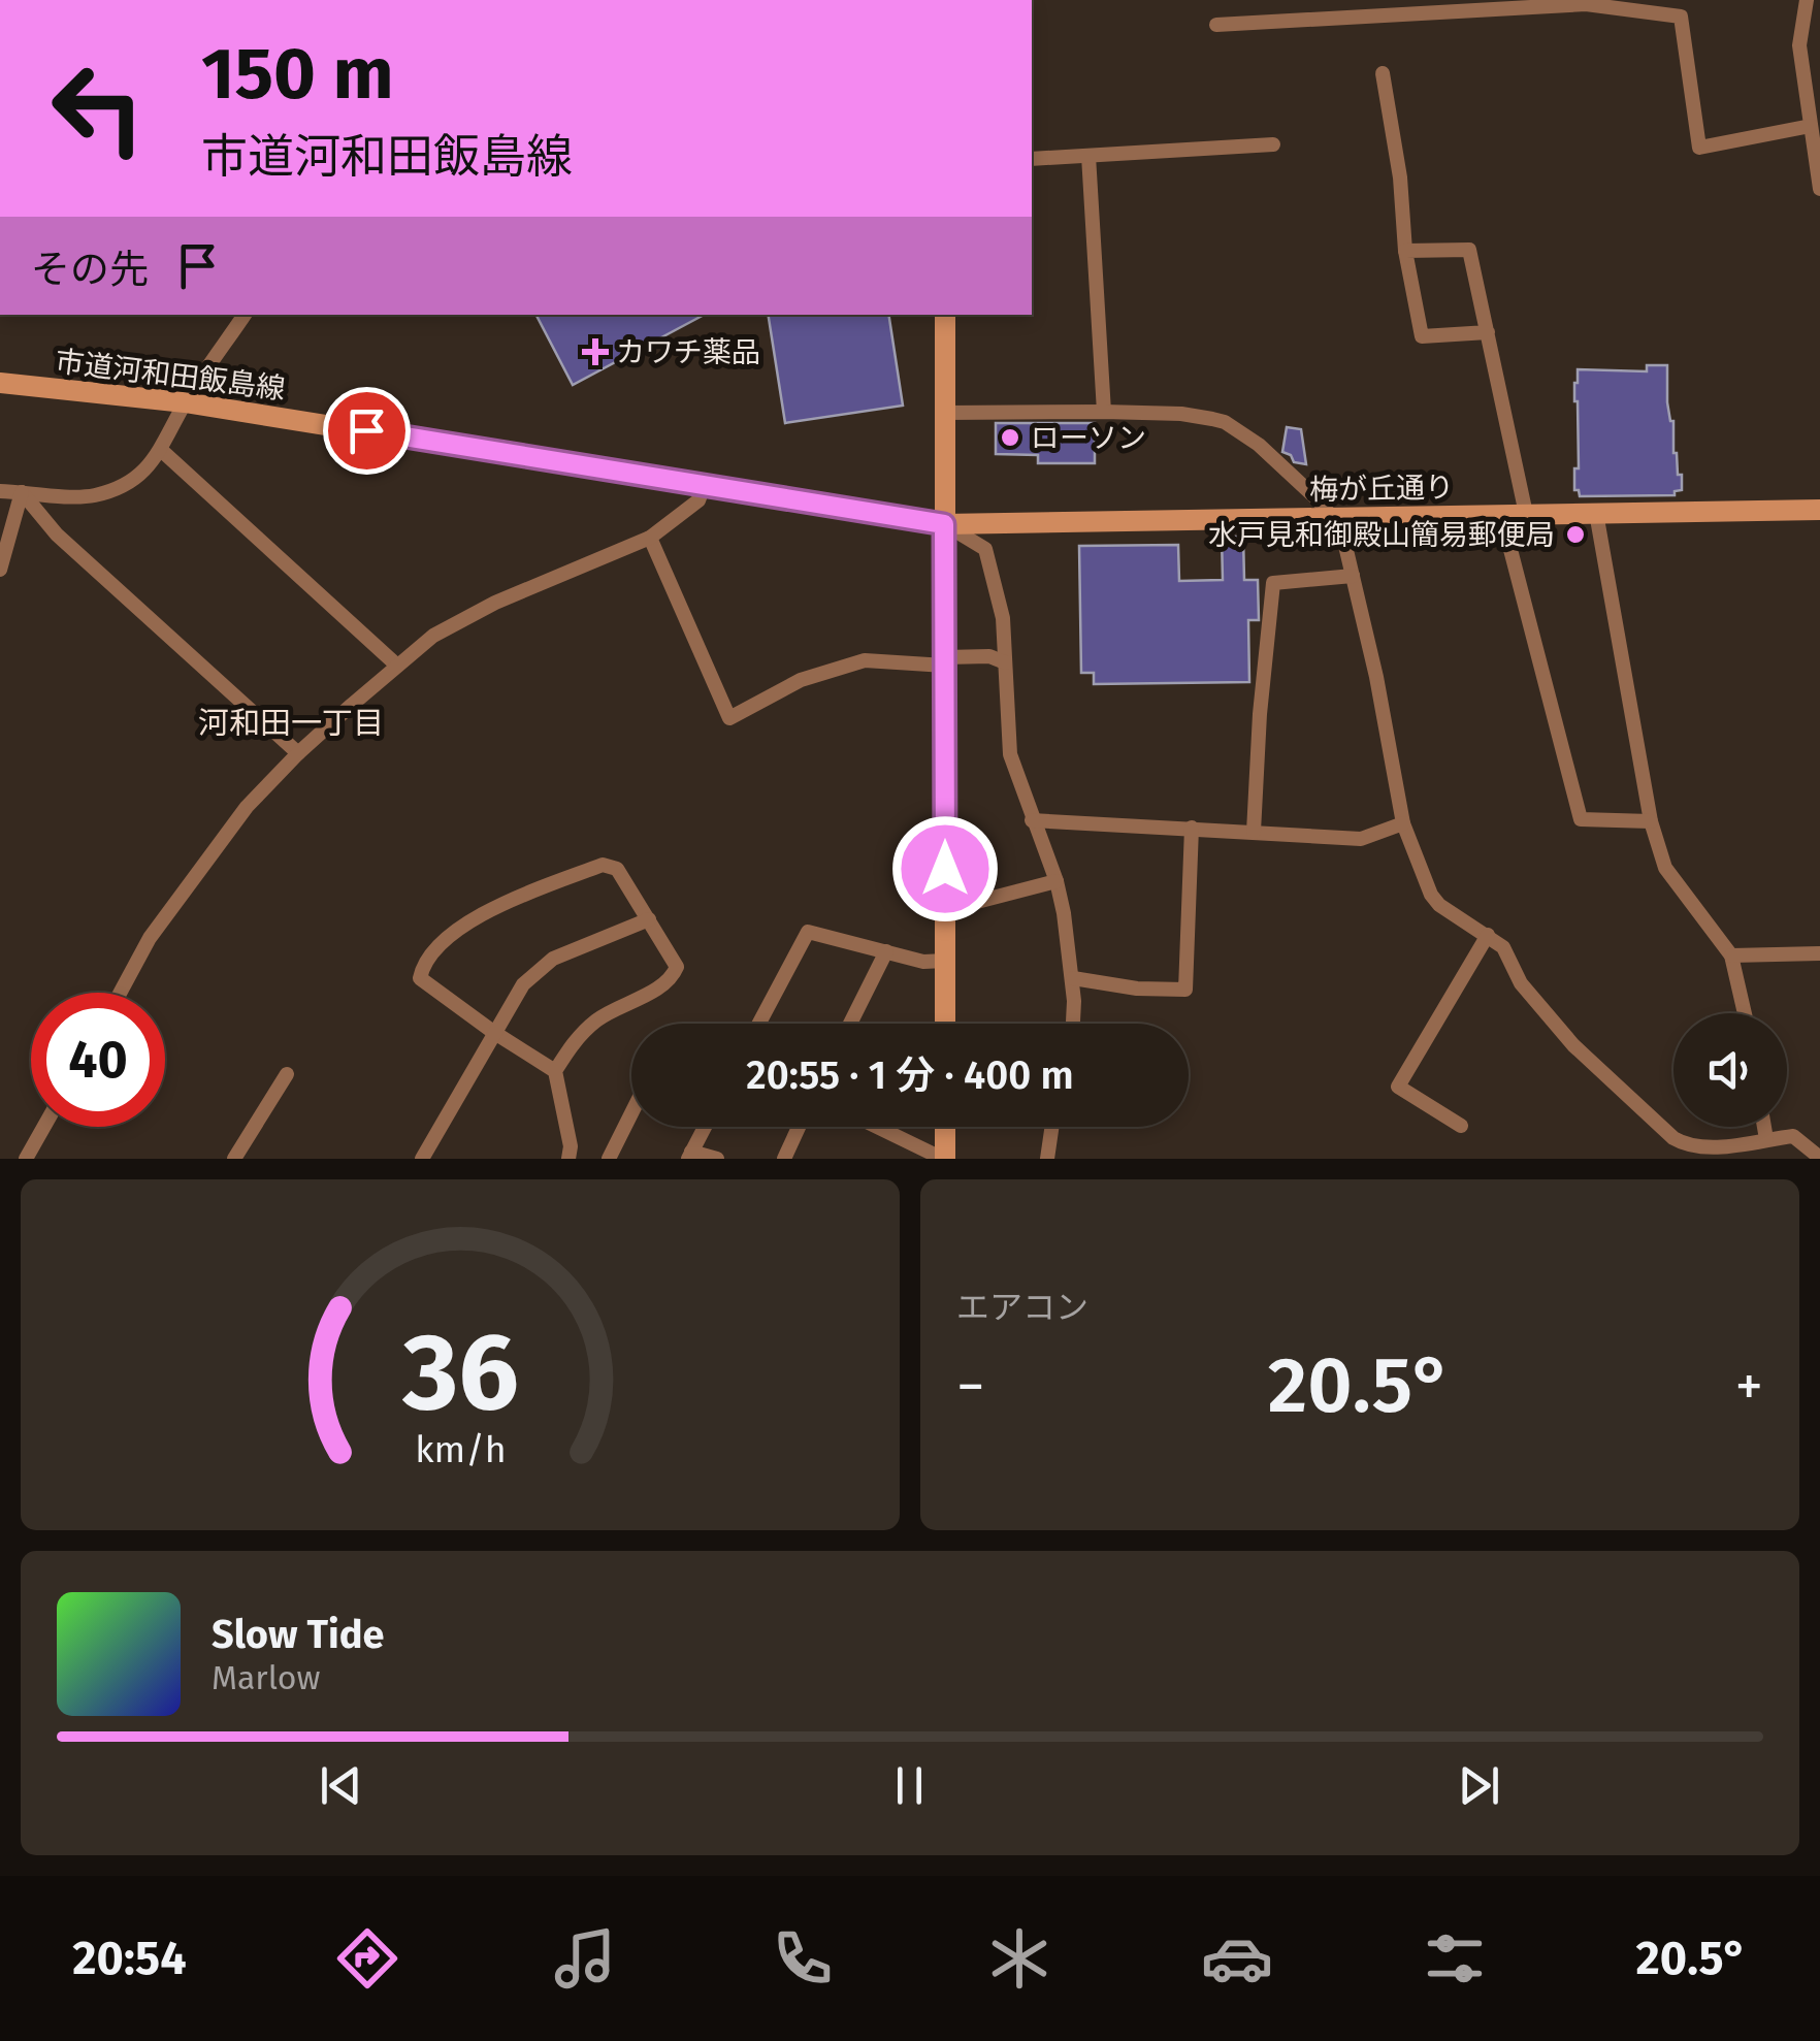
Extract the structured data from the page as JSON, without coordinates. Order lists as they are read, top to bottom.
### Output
{
  "streets": {
    "street": ["市道河和田飯島線", "梅が丘通り"]
  },
  "crossings": [
    ["市道河和田飯島線", "梅が丘通り"]
  ],
  "districts": ["河和田一丁目"],
  "places": {
    "health": ["カワチ薬品"],
    "other": ["ローソン", "水戸見和御殿山簡易郵便局"]
  },
  "page": {
    "turn": ["150 m", "市道河和田飯島線"],
    "then": "その先",
    "limit": "40",
    "trip": "20:55 · 1 分 · 400 m",
    "tile": "エアコン",
    "heat": ["−", "20.5°", "+"],
    "song": ["Slow Tide", "Marlow"],
    "tabs": ["20:54", "20.5°"],
    "gauge": ["36", "km/h"]
  }
}
